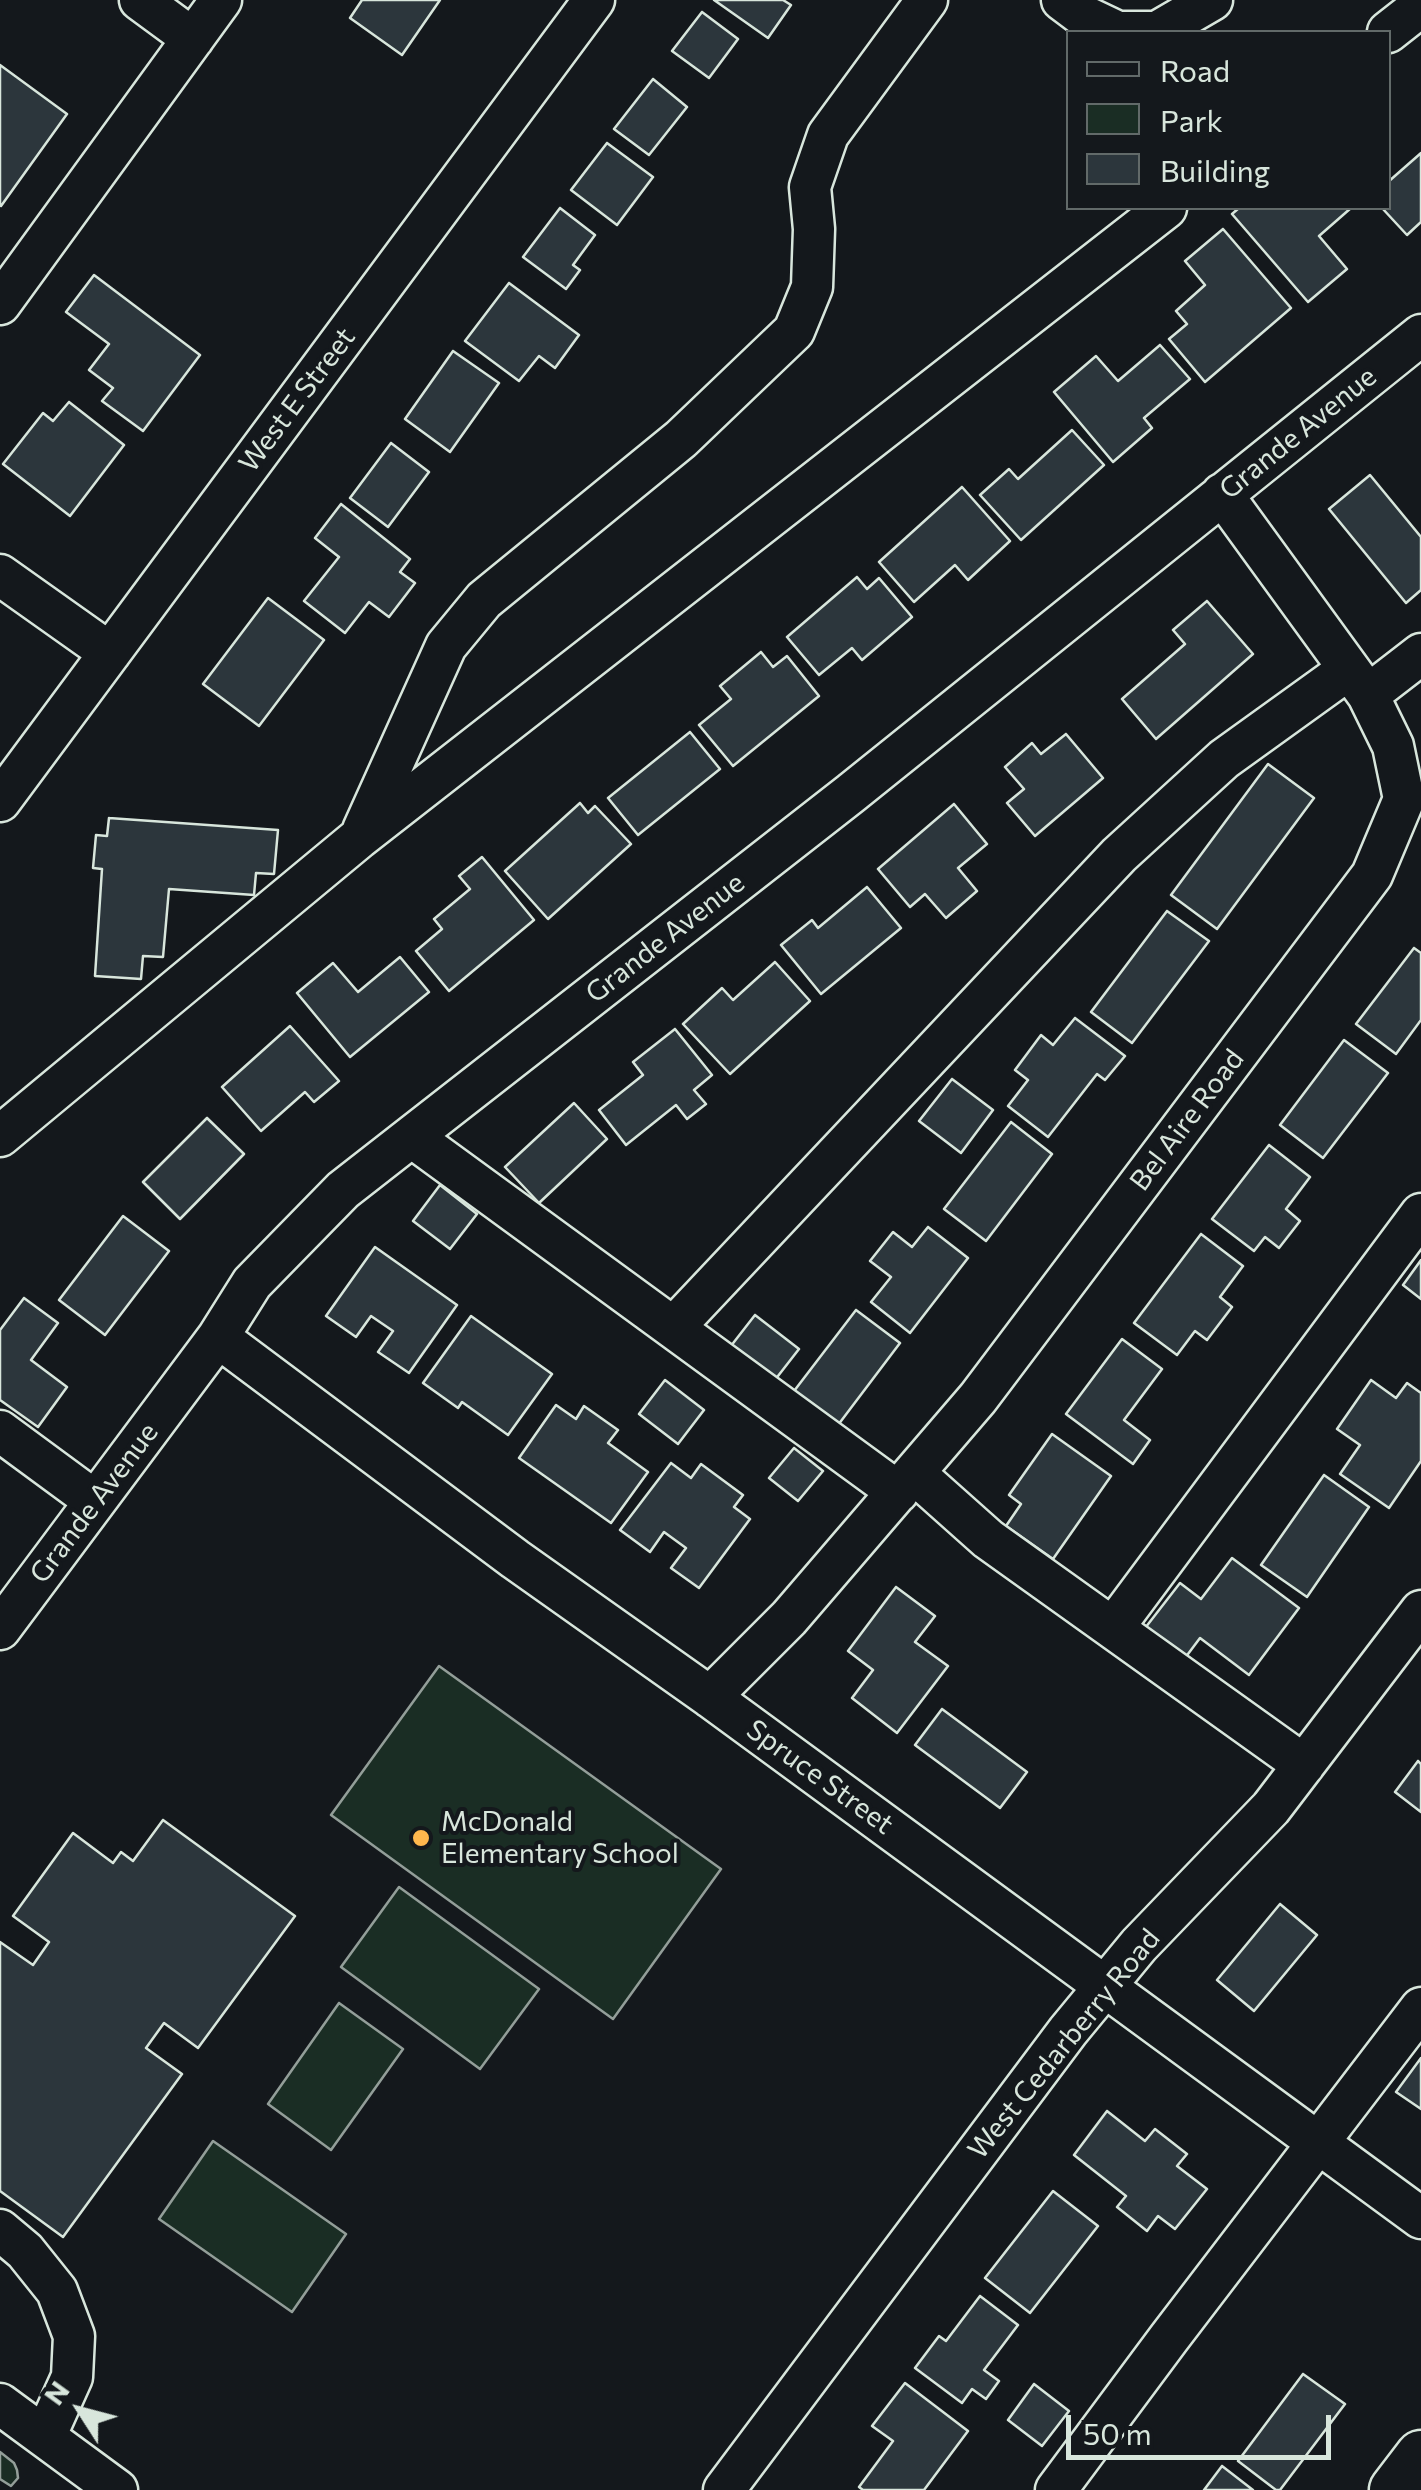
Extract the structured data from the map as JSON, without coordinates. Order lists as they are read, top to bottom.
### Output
{
  "streets": {
    "street": [
      "West E Street",
      "Grande Avenue",
      "Bel Aire Road",
      "Spruce Street",
      "West Cedarberry Road"
    ]
  },
  "crossings": [
    ["Grande Avenue", "Bel Aire Road"],
    ["Grande Avenue", "Spruce Street"],
    ["Bel Aire Road", "Spruce Street"],
    ["Spruce Street", "West Cedarberry Road"]
  ],
  "places": ["McDonald Elementary School"],
  "legend": ["Road", "Park", "Building"],
  "scale_bar": "50 m",
  "north": "top left"
}
